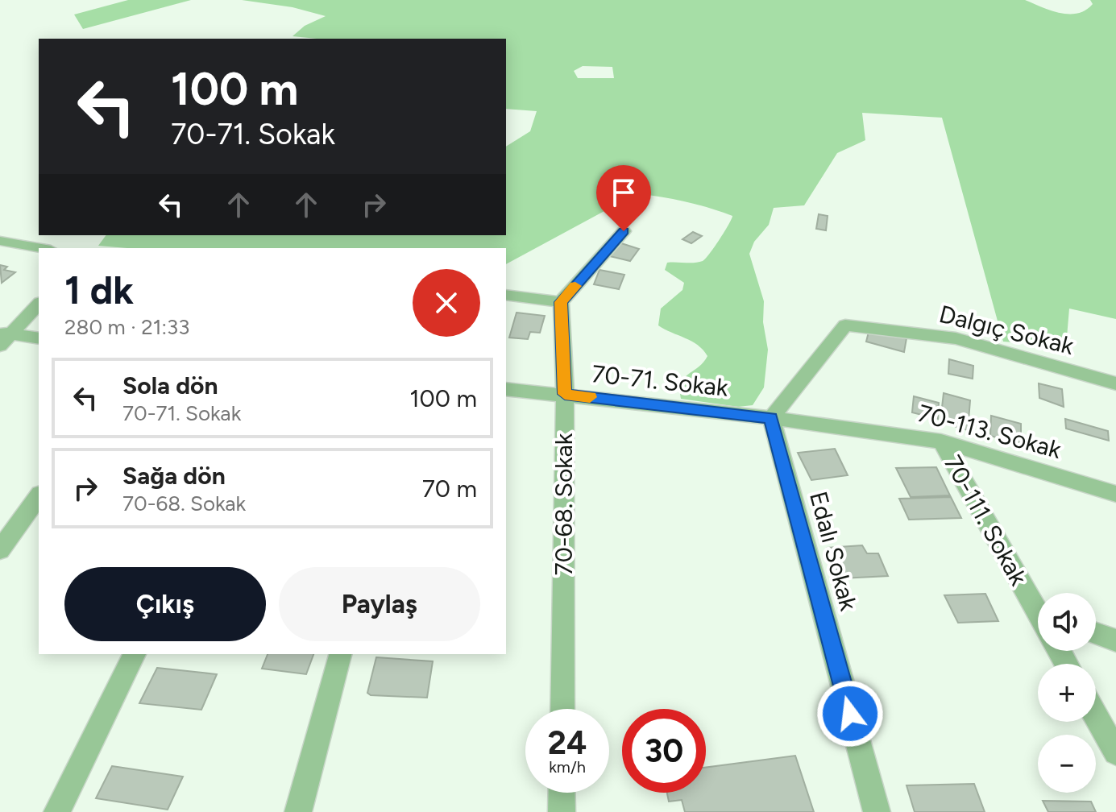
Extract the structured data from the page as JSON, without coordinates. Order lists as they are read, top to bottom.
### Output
{
  "streets": {
    "street": [
      "Dalgıç Sokak",
      "70-71. Sokak",
      "70-113. Sokak",
      "70-68. Sokak",
      "70-111. Sokak",
      "Edalı Sokak"
    ]
  },
  "crossings": [
    ["Dalgıç Sokak", "70-71. Sokak"],
    ["Dalgıç Sokak", "70-113. Sokak"],
    ["Dalgıç Sokak", "Edalı Sokak"],
    ["70-71. Sokak", "70-113. Sokak"],
    ["70-71. Sokak", "70-68. Sokak"],
    ["70-71. Sokak", "Edalı Sokak"],
    ["70-113. Sokak", "70-111. Sokak"],
    ["70-113. Sokak", "Edalı Sokak"]
  ],
  "page": {
    "turn": ["100 m", "70-71. Sokak"],
    "heading": ["1 dk", "280 m · 21:33"],
    "list": [
      {
        "name": "Sola dön",
        "note": "70-71. Sokak",
        "value": "100 m"
      },
      {
        "name": "Sağa dön",
        "note": "70-68. Sokak",
        "value": "70 m"
      }
    ],
    "buttons": ["Çıkış", "Paylaş"],
    "map_buttons": ["+", "−"],
    "speed": "24 km/h",
    "limit": "30"
  }
}
